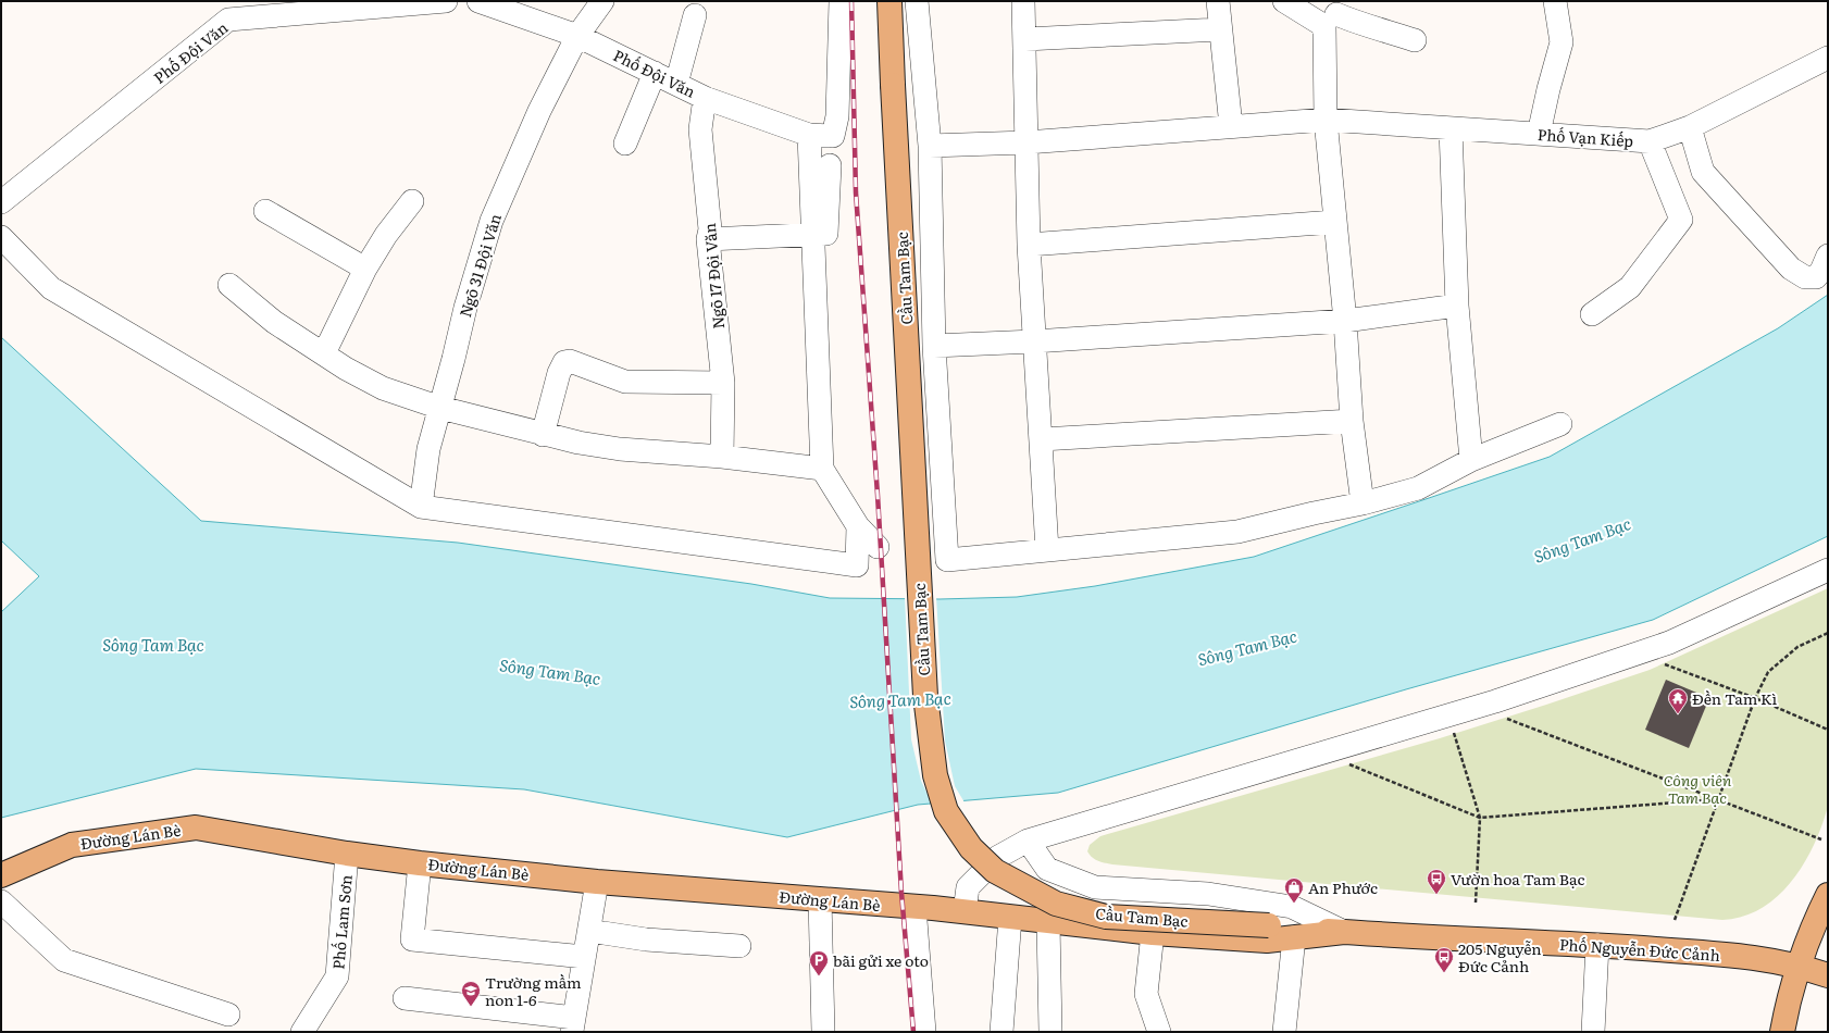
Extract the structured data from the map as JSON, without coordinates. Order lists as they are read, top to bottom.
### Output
{
  "streets": {
    "main road": ["Cầu Tam Bạc", "Đường Lán Bè", "Phố Nguyễn Đức Cảnh"],
    "street": [
      "Phố Đội Văn",
      "Phố Vạn Kiếp",
      "Ngõ 31 Đội Văn",
      "Ngõ 17 Đội Văn",
      "Phố Lam Sơn"
    ]
  },
  "crossings": [
    ["Phố Đội Văn", "Ngõ 31 Đội Văn"],
    ["Phố Đội Văn", "Ngõ 17 Đội Văn"],
    ["Cầu Tam Bạc", "Phố Nguyễn Đức Cảnh"],
    ["Đường Lán Bè", "Phố Lam Sơn"],
    ["Đường Lán Bè", "Phố Nguyễn Đức Cảnh"]
  ],
  "water": ["Sông Tam Bạc"],
  "parks": ["Công viên Tam Bạc"],
  "places": {
    "temple": ["Đền Tam Kì"],
    "bus stop": ["Vườn hoa Tam Bạc", "205 Nguyễn Đức Cảnh"],
    "shop": ["An Phước"],
    "parking": ["bãi gửi xe oto"],
    "school or university": ["Trường mầm non 1-6"]
  }
}
